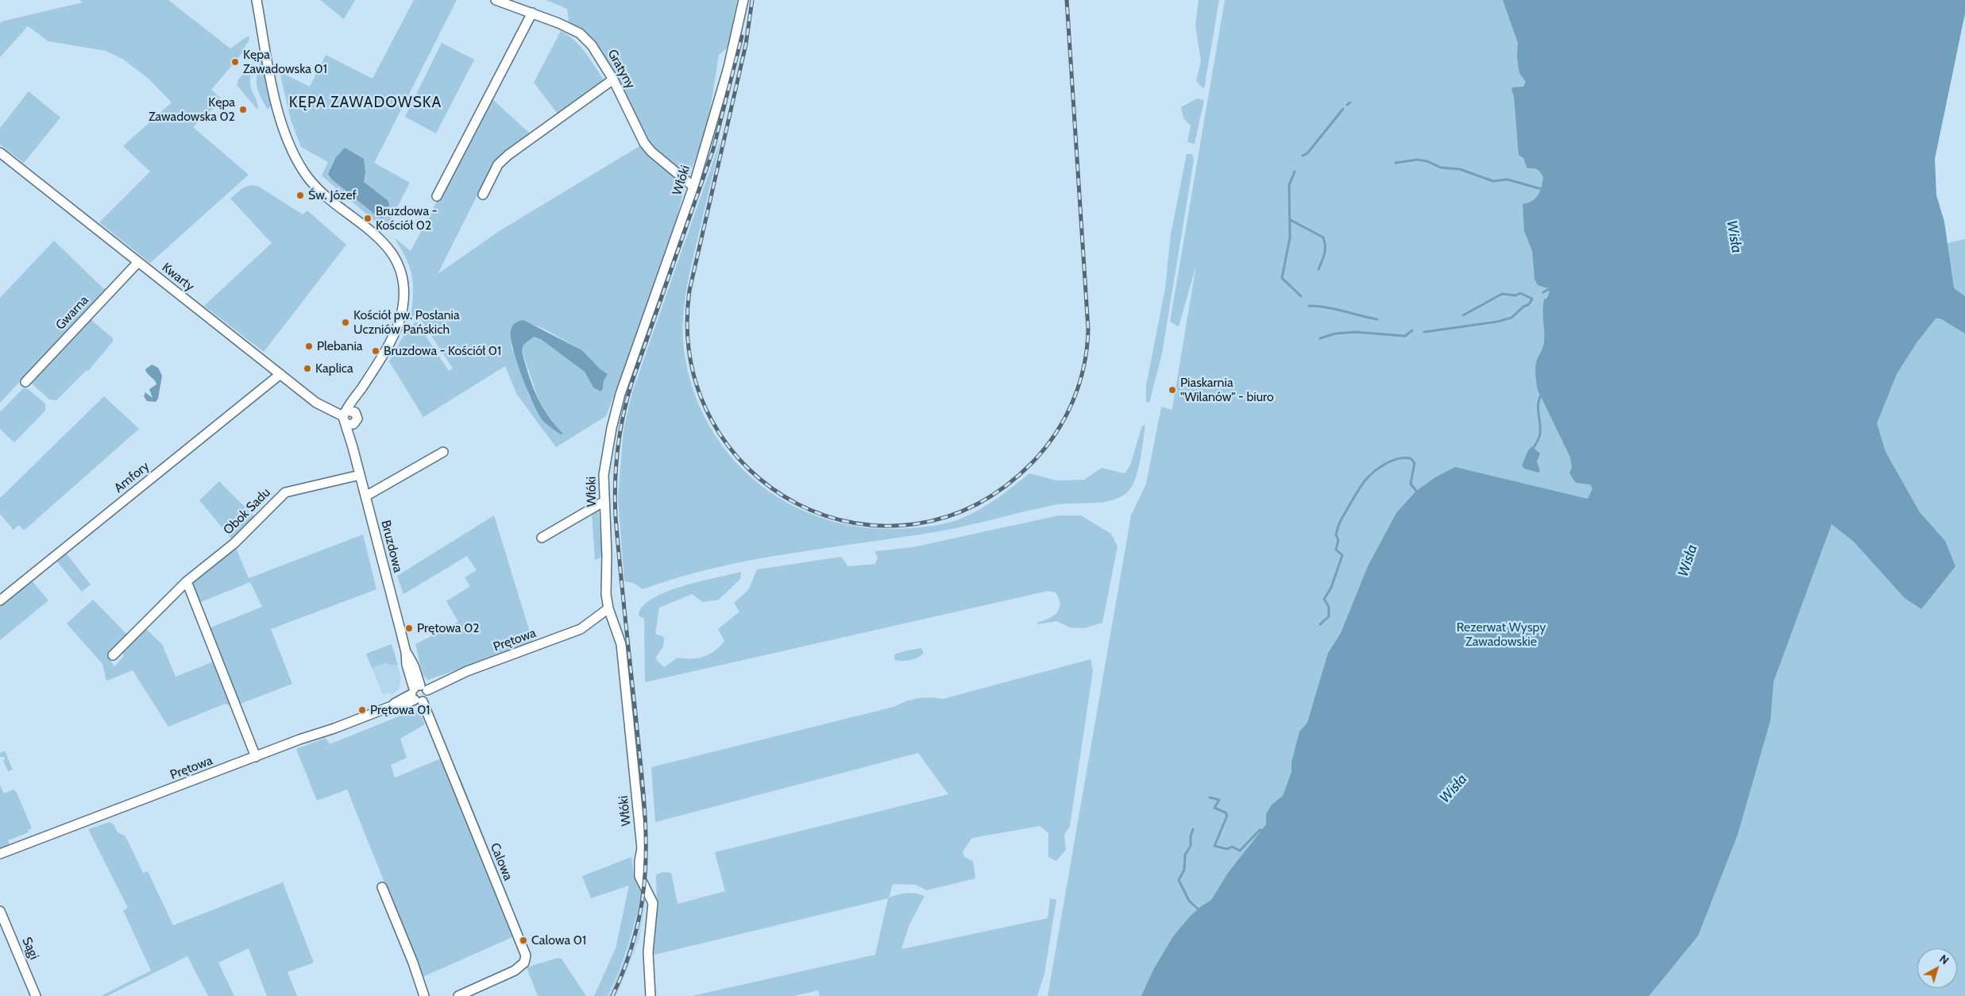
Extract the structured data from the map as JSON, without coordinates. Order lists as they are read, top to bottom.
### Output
{
  "streets": {
    "street": [
      "Gratyny",
      "Włóki",
      "Kwarty",
      "Gwarna",
      "Amfory",
      "Obok Sadu",
      "Bruzdowa",
      "Prętowa",
      "Calowa",
      "Sągi"
    ]
  },
  "crossings": [
    ["Gratyny", "Włóki"],
    ["Włóki", "Prętowa"],
    ["Kwarty", "Gwarna"],
    ["Kwarty", "Amfory"],
    ["Kwarty", "Bruzdowa"],
    ["Obok Sadu", "Bruzdowa"],
    ["Bruzdowa", "Prętowa"],
    ["Bruzdowa", "Calowa"],
    ["Prętowa", "Calowa"]
  ],
  "districts": ["KĘPA ZAWADOWSKA"],
  "water": ["Wisła"],
  "parks": ["Rezerwat Wyspy Zawadowskie"],
  "places": [
    "Kępa Zawadowska 01",
    "Kępa Zawadowska 02",
    "Św. Józef",
    "Bruzdowa - Kościół 02",
    "Kościół pw. Posłania Uczniów Pańskich",
    "Plebania",
    "Bruzdowa - Kościół 01",
    "Kaplica",
    "Piaskarnia \"Wilanów\" - biuro",
    "Prętowa 02",
    "Prętowa 01",
    "Calowa 01"
  ],
  "north": "top right"
}
